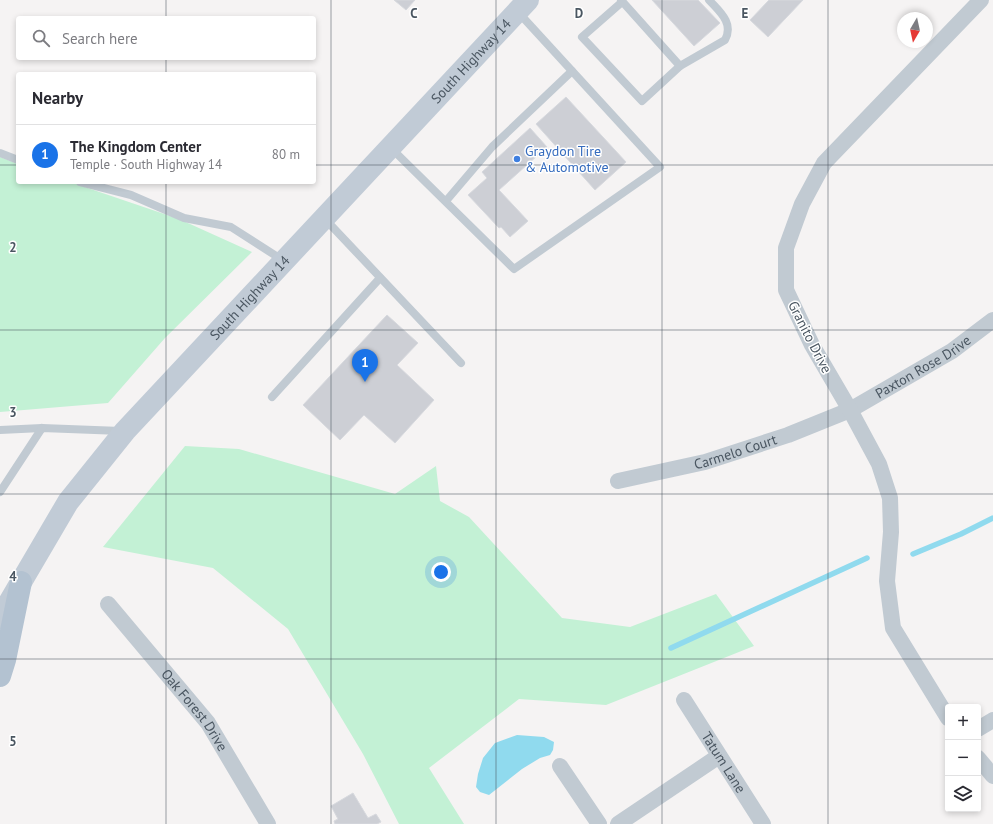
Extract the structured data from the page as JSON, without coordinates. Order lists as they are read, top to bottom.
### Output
{
  "streets": {
    "main road": ["South Highway 14"],
    "street": [
      "Granito Drive",
      "Paxton Rose Drive",
      "Carmelo Court",
      "Oak Forest Drive",
      "Tatum Lane"
    ]
  },
  "crossings": [
    ["Granito Drive", "Paxton Rose Drive"],
    ["Granito Drive", "Carmelo Court"],
    ["Paxton Rose Drive", "Carmelo Court"]
  ],
  "places": ["Graydon Tire & Automotive"],
  "north": "bottom",
  "page": {
    "search": "Search here",
    "heading": "Nearby",
    "list": [
      {
        "mark": "1",
        "name": "The Kingdom Center",
        "note": "Temple · South Highway 14",
        "value": "80 m"
      }
    ],
    "pins": "1",
    "map_buttons": ["+", "−"]
  },
  "grid": {
    "columns": ["C", "D", "E"],
    "rows": [
      "2",
      "3",
      "4",
      "5"
    ]
  }
}
